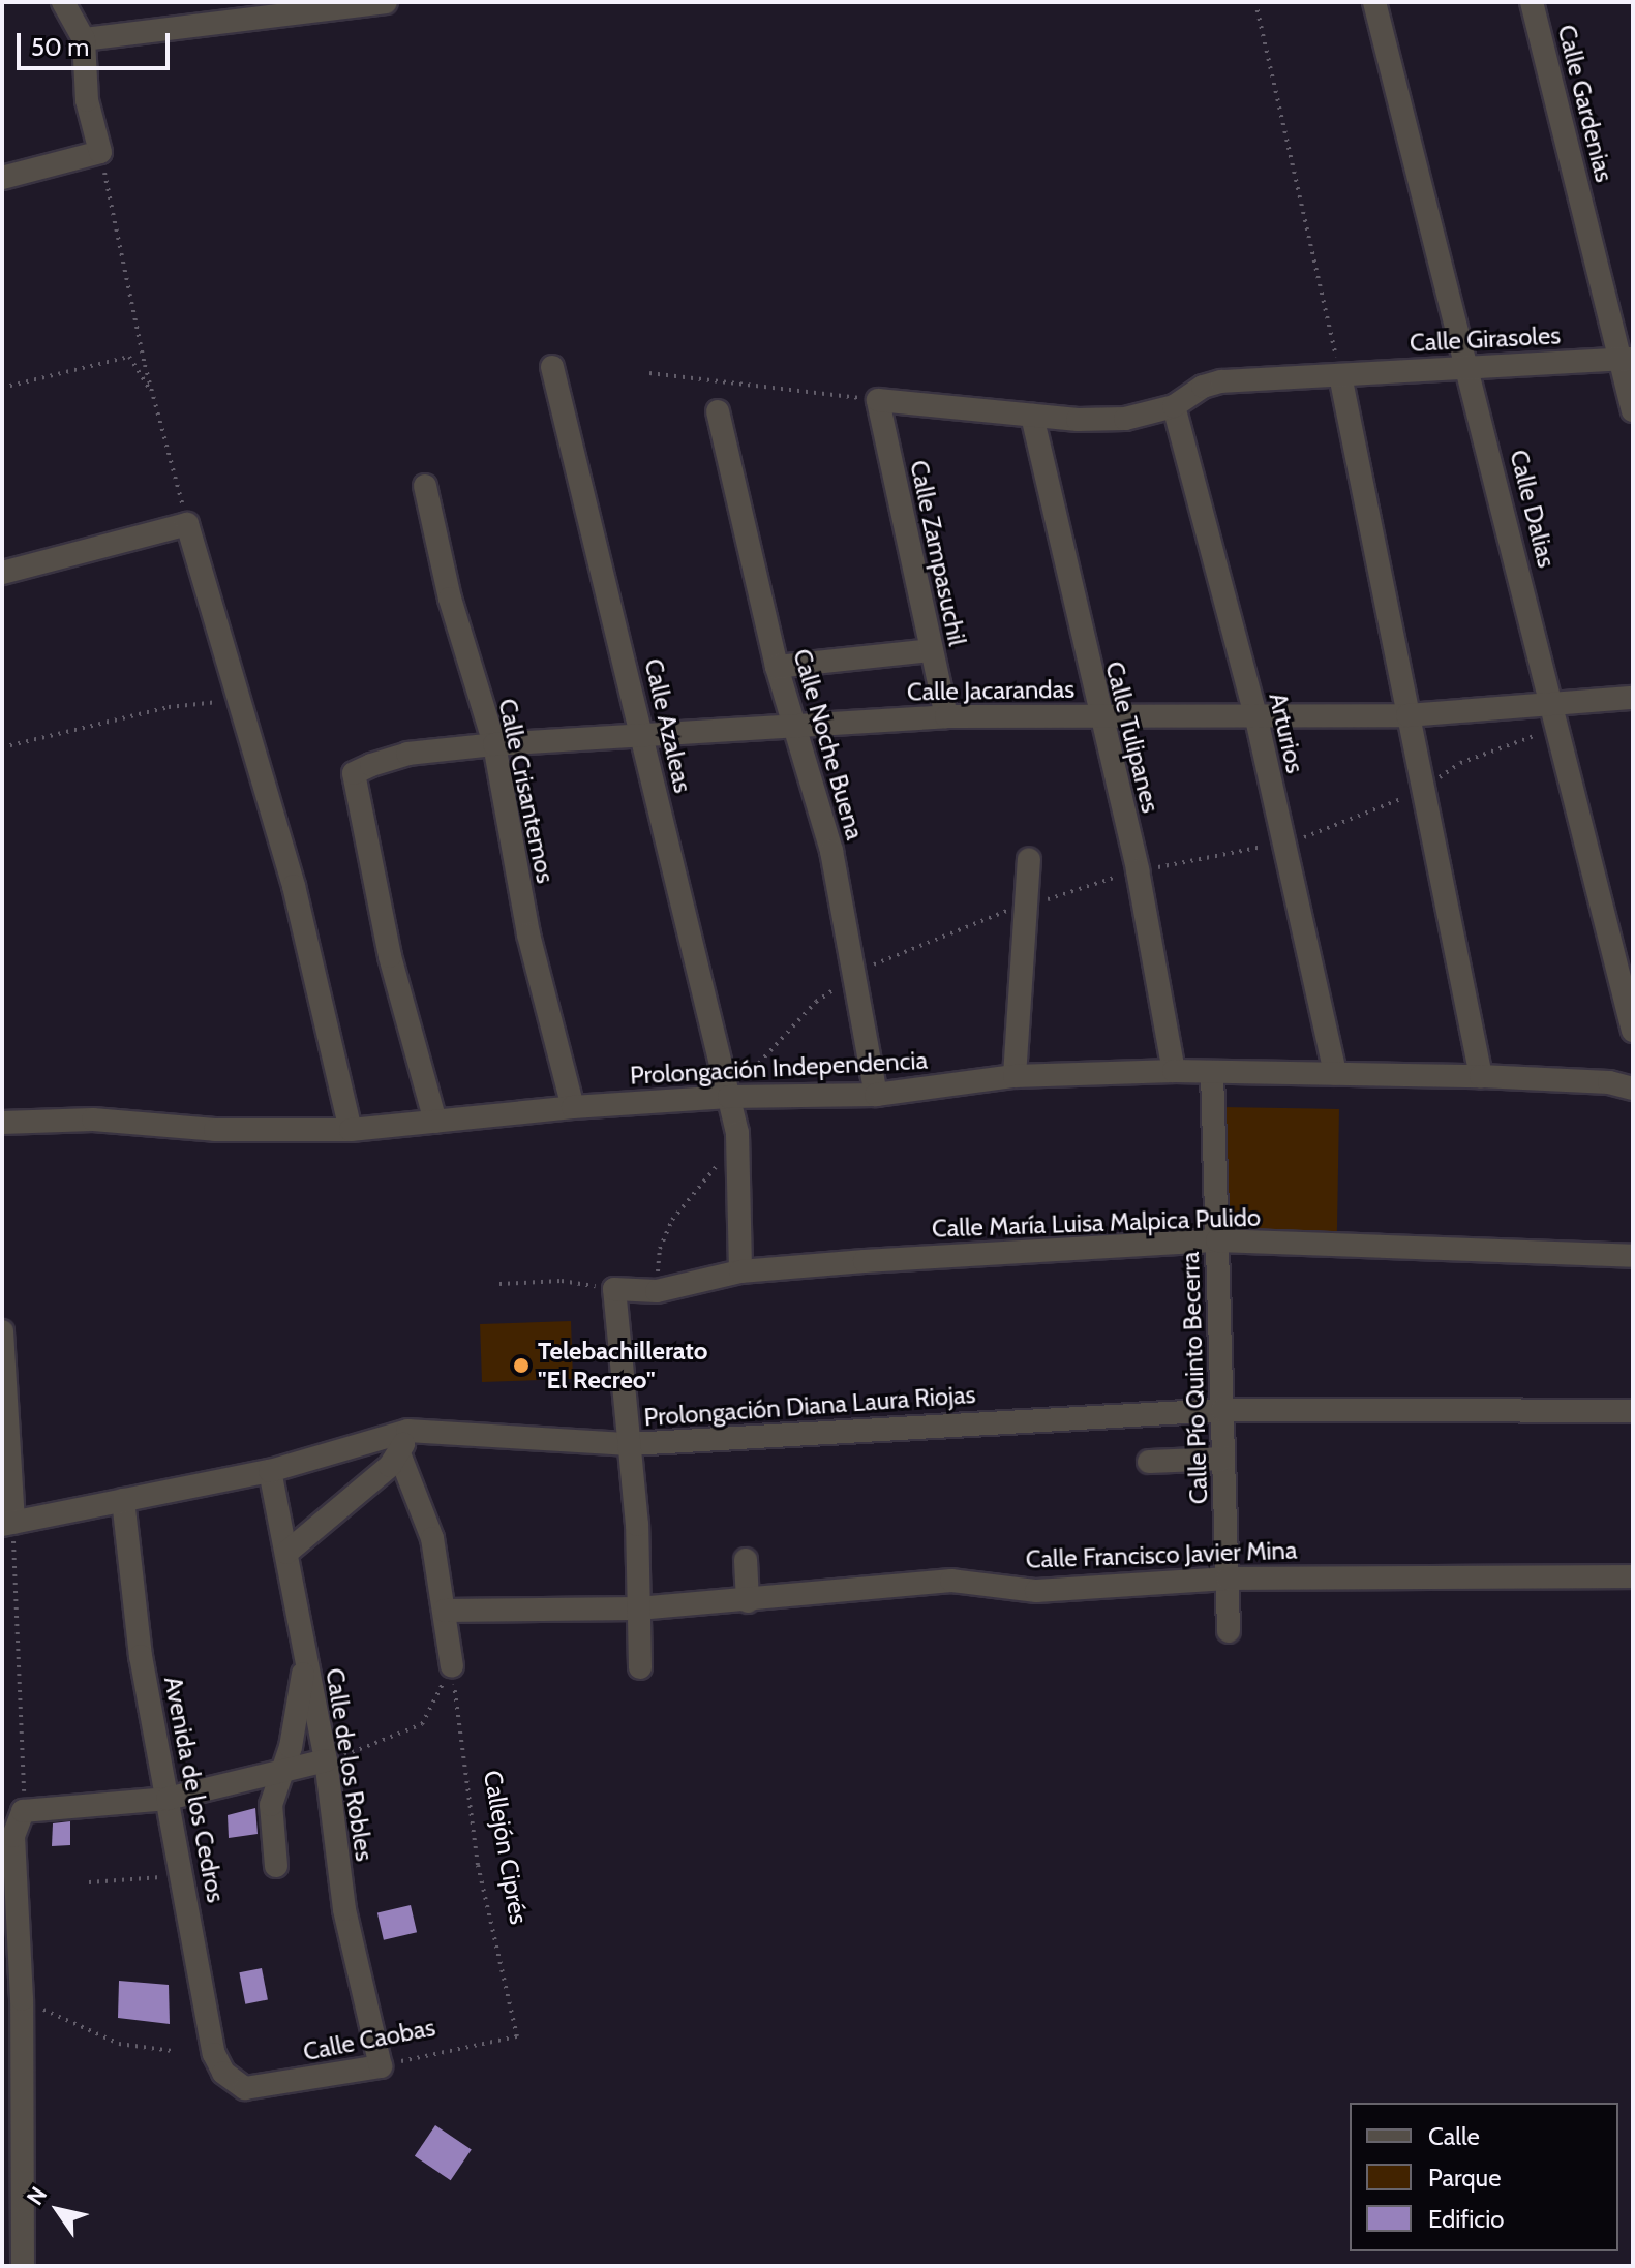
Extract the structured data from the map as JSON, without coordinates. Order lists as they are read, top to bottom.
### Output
{
  "streets": {
    "street": [
      "Calle Gardenias",
      "Calle Girasoles",
      "Calle Dalias",
      "Calle Zampasuchil",
      "Calle Jacarandas",
      "Calle Azaleas",
      "Arturios",
      "Calle Tulipanes",
      "Calle Noche Buena",
      "Calle Crisantemos",
      "Prolongación Independencia",
      "Calle María Luisa Malpica Pulido",
      "Calle Pío Quinto Becerra",
      "Prolongación Diana Laura Riojas",
      "Calle Francisco Javier Mina",
      "Calle de los Robles",
      "Avenida de los Cedros",
      "Calle Caobas"
    ],
    "path": ["Callejón Ciprés"]
  },
  "crossings": [
    ["Calle Gardenias", "Calle Girasoles"],
    ["Calle Girasoles", "Calle Dalias"],
    ["Calle Girasoles", "Calle Zampasuchil"],
    ["Calle Girasoles", "Arturios"],
    ["Calle Girasoles", "Calle Tulipanes"],
    ["Calle Dalias", "Calle Jacarandas"],
    ["Calle Zampasuchil", "Calle Jacarandas"],
    ["Calle Jacarandas", "Calle Azaleas"],
    ["Calle Jacarandas", "Arturios"],
    ["Calle Jacarandas", "Calle Tulipanes"],
    ["Calle Jacarandas", "Calle Noche Buena"],
    ["Calle Jacarandas", "Calle Crisantemos"],
    ["Calle Jacarandas", "Prolongación Independencia"],
    ["Calle Azaleas", "Prolongación Independencia"],
    ["Calle Azaleas", "Calle María Luisa Malpica Pulido"],
    ["Arturios", "Prolongación Independencia"],
    ["Calle Tulipanes", "Prolongación Independencia"],
    ["Calle Noche Buena", "Prolongación Independencia"],
    ["Calle Crisantemos", "Prolongación Independencia"],
    ["Prolongación Independencia", "Calle Pío Quinto Becerra"],
    ["Calle María Luisa Malpica Pulido", "Calle Pío Quinto Becerra"],
    ["Calle Pío Quinto Becerra", "Prolongación Diana Laura Riojas"],
    ["Calle Pío Quinto Becerra", "Calle Francisco Javier Mina"],
    ["Prolongación Diana Laura Riojas", "Calle de los Robles"],
    ["Prolongación Diana Laura Riojas", "Avenida de los Cedros"],
    ["Calle de los Robles", "Calle Caobas"],
    ["Avenida de los Cedros", "Calle Caobas"],
    ["Callejón Ciprés", "Calle Caobas"]
  ],
  "places": ["Telebachillerato \"El Recreo\""],
  "legend": ["Calle", "Parque", "Edificio"],
  "scale_bar": "50 m",
  "north": "top left"
}
